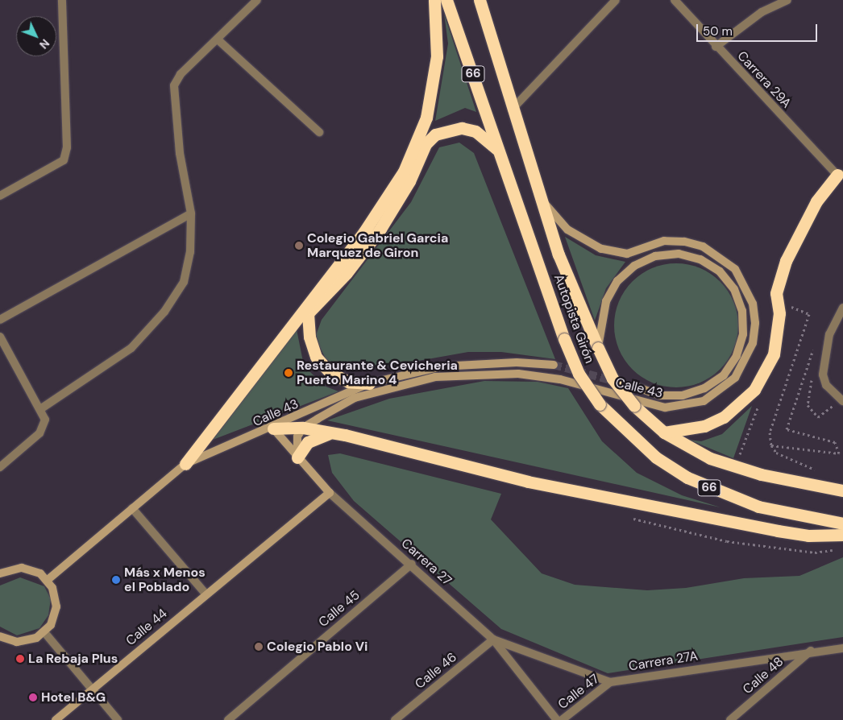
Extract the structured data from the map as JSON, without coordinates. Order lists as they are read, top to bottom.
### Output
{
  "streets": {
    "highway": ["66", "Autopista Girón"],
    "street": [
      "Carrera 29A",
      "Calle 43",
      "Carrera 27",
      "Calle 45",
      "Calle 44",
      "Carrera 27A",
      "Calle 46",
      "Calle 48",
      "Calle 47"
    ]
  },
  "crossings": [
    ["Autopista Girón", "Calle 43"],
    ["Calle 43", "Carrera 27"],
    ["Carrera 27", "Calle 45"],
    ["Carrera 27", "Calle 44"],
    ["Carrera 27", "Carrera 27A"],
    ["Carrera 27", "Calle 46"],
    ["Carrera 27A", "Calle 46"],
    ["Carrera 27A", "Calle 48"],
    ["Carrera 27A", "Calle 47"]
  ],
  "places": [
    "Colegio Gabriel Garcia Marquez de Giron",
    "Restaurante & Cevicheria Puerto Marino 4",
    "Más x Menos el Poblado",
    "Colegio Pablo Vi",
    "La Rebaja Plus",
    "Hotel B&G"
  ],
  "scale_bar": "50 m",
  "north": "bottom right"
}
